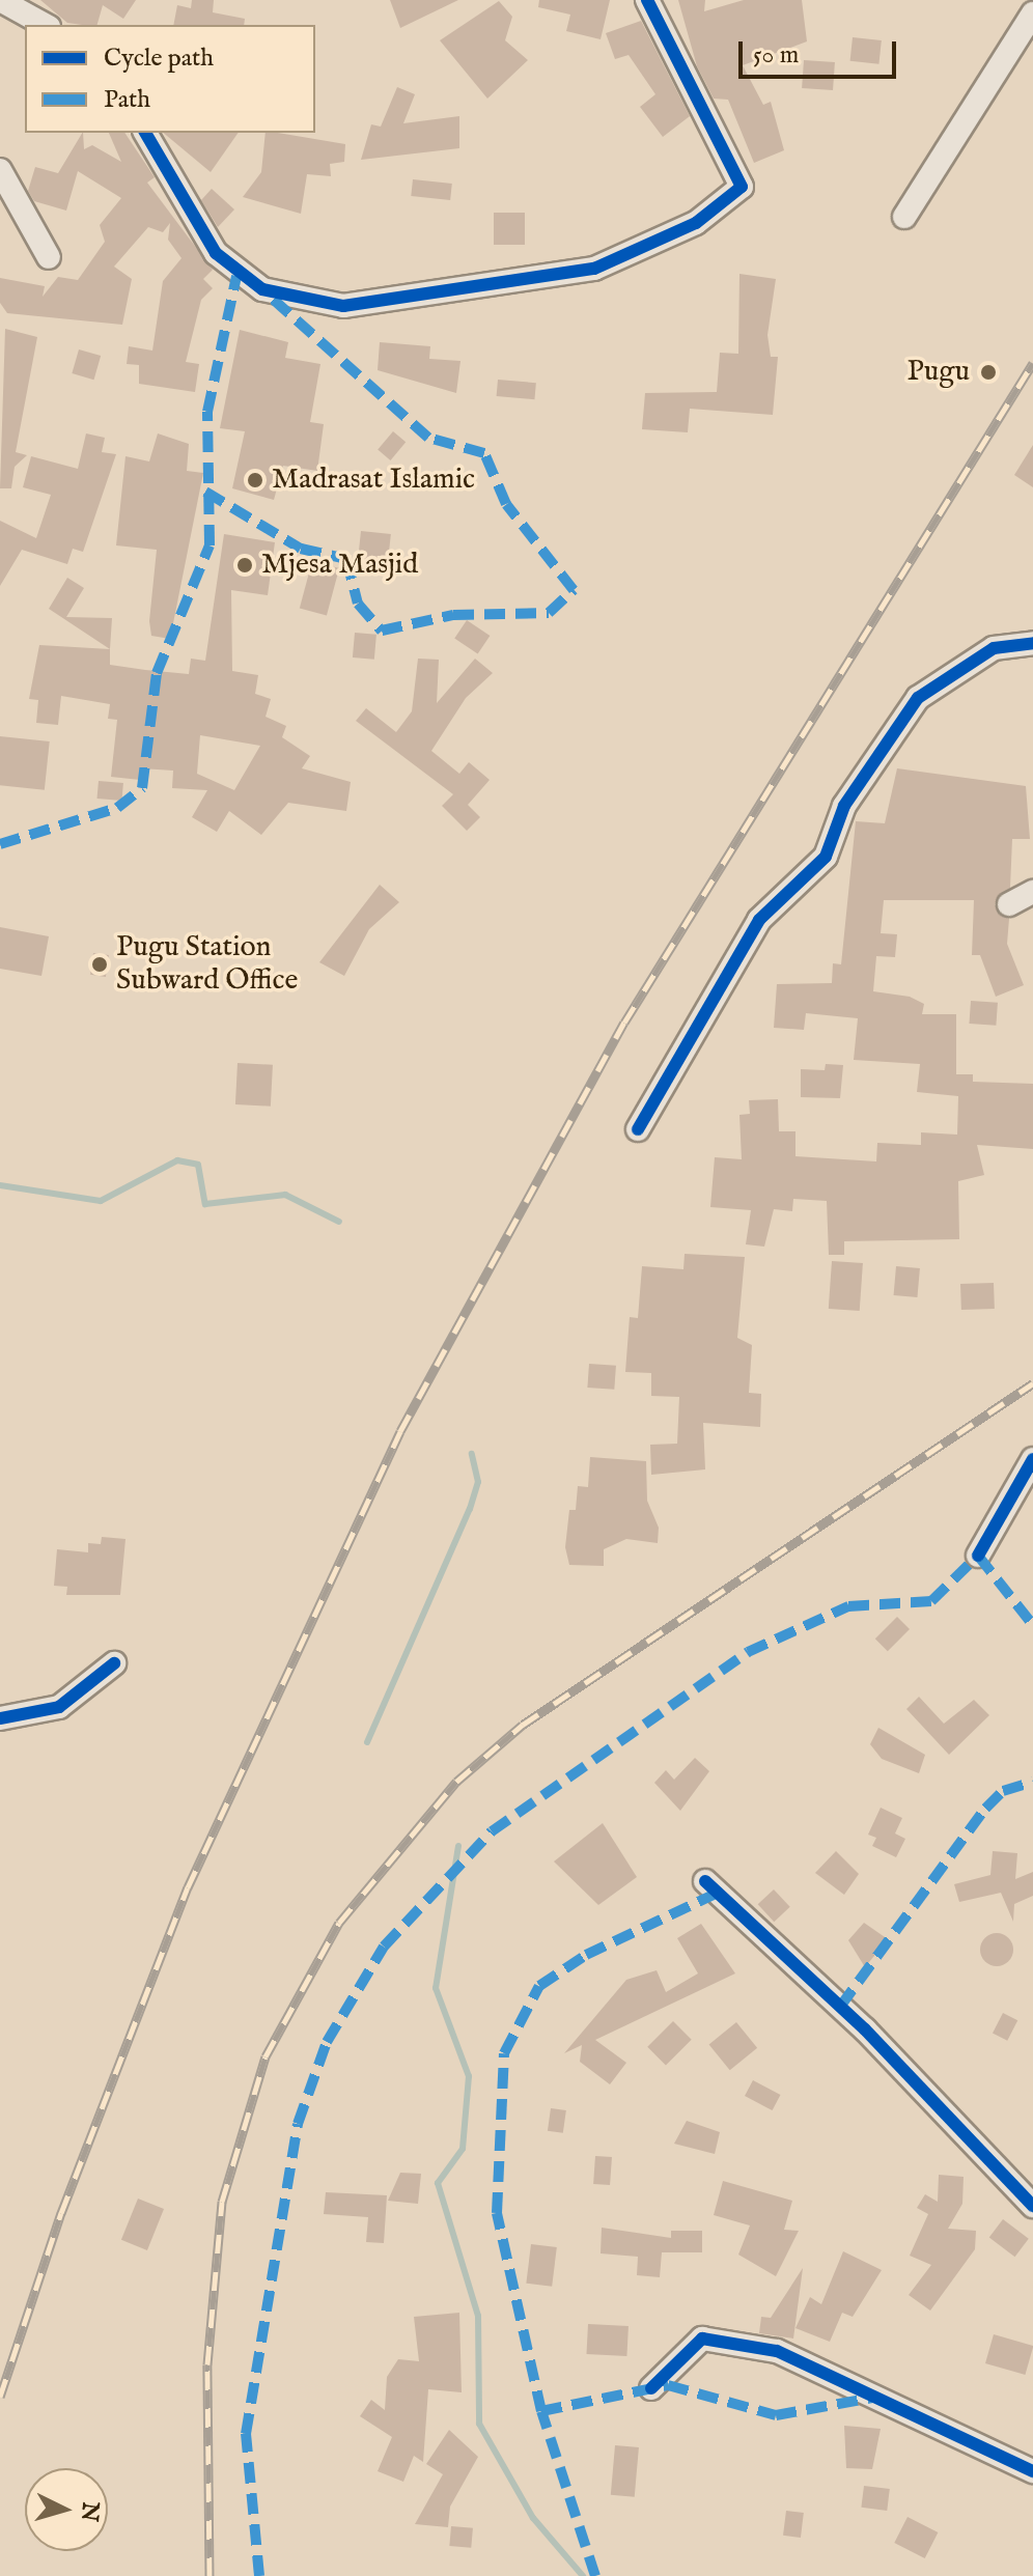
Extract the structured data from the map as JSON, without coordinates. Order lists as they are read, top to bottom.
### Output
{
  "places": [
    "Pugu",
    "Madrasat Islamic",
    "Mjesa Masjid",
    "Pugu Station Subward Office"
  ],
  "legend": ["Cycle path", "Path"],
  "scale_bar": "50 m",
  "north": "right"
}
